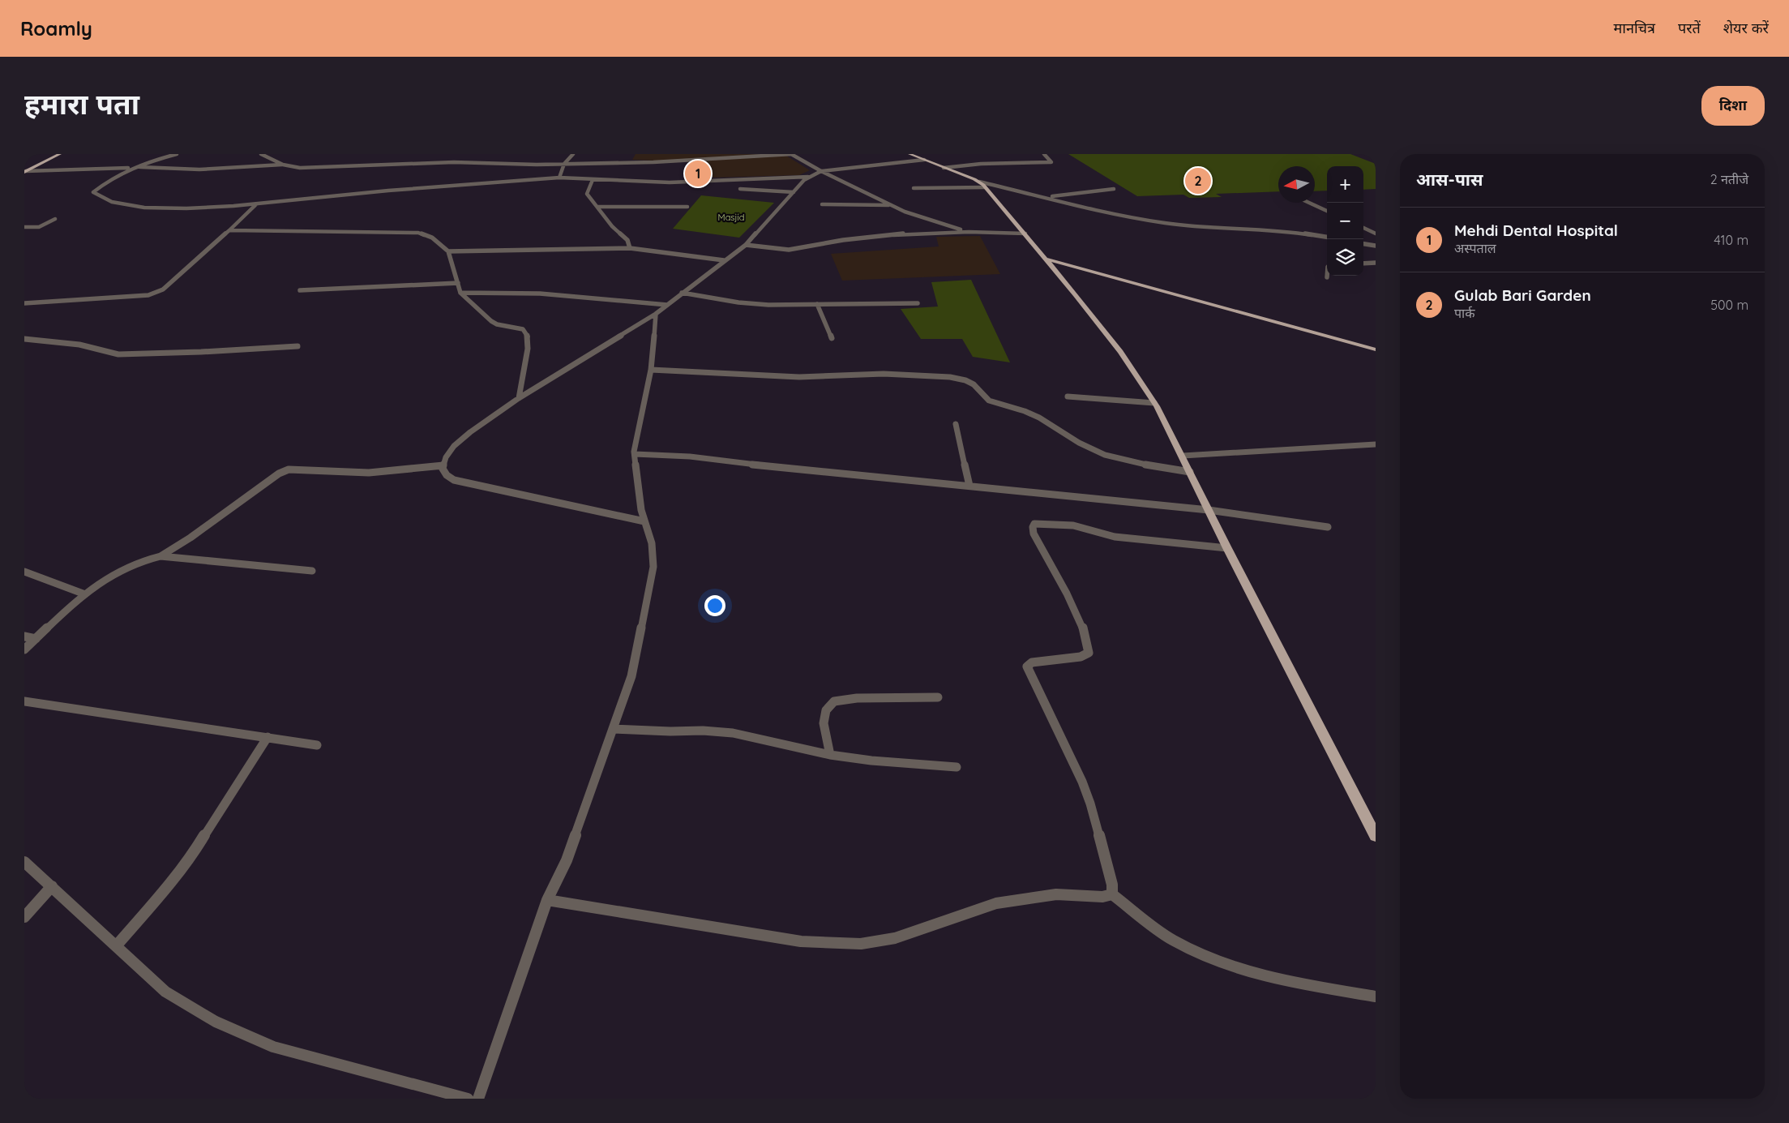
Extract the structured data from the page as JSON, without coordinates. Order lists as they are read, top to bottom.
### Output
{
  "parks": ["Masjid"],
  "north": "left",
  "page": {
    "header": "Roamly",
    "nav": ["मानचित्र", "परतें", "शेयर करें"],
    "title": "हमारा पता",
    "buttons": "दिशा",
    "heading": ["आस-पास", "2 नतीजे"],
    "pins": ["1", "2"],
    "map_buttons": ["+", "−"],
    "list": [
      {
        "mark": "1",
        "name": "Mehdi Dental Hospital",
        "note": "अस्पताल",
        "value": "410 m"
      },
      {
        "mark": "2",
        "name": "Gulab Bari Garden",
        "note": "पार्क",
        "value": "500 m"
      }
    ]
  }
}
